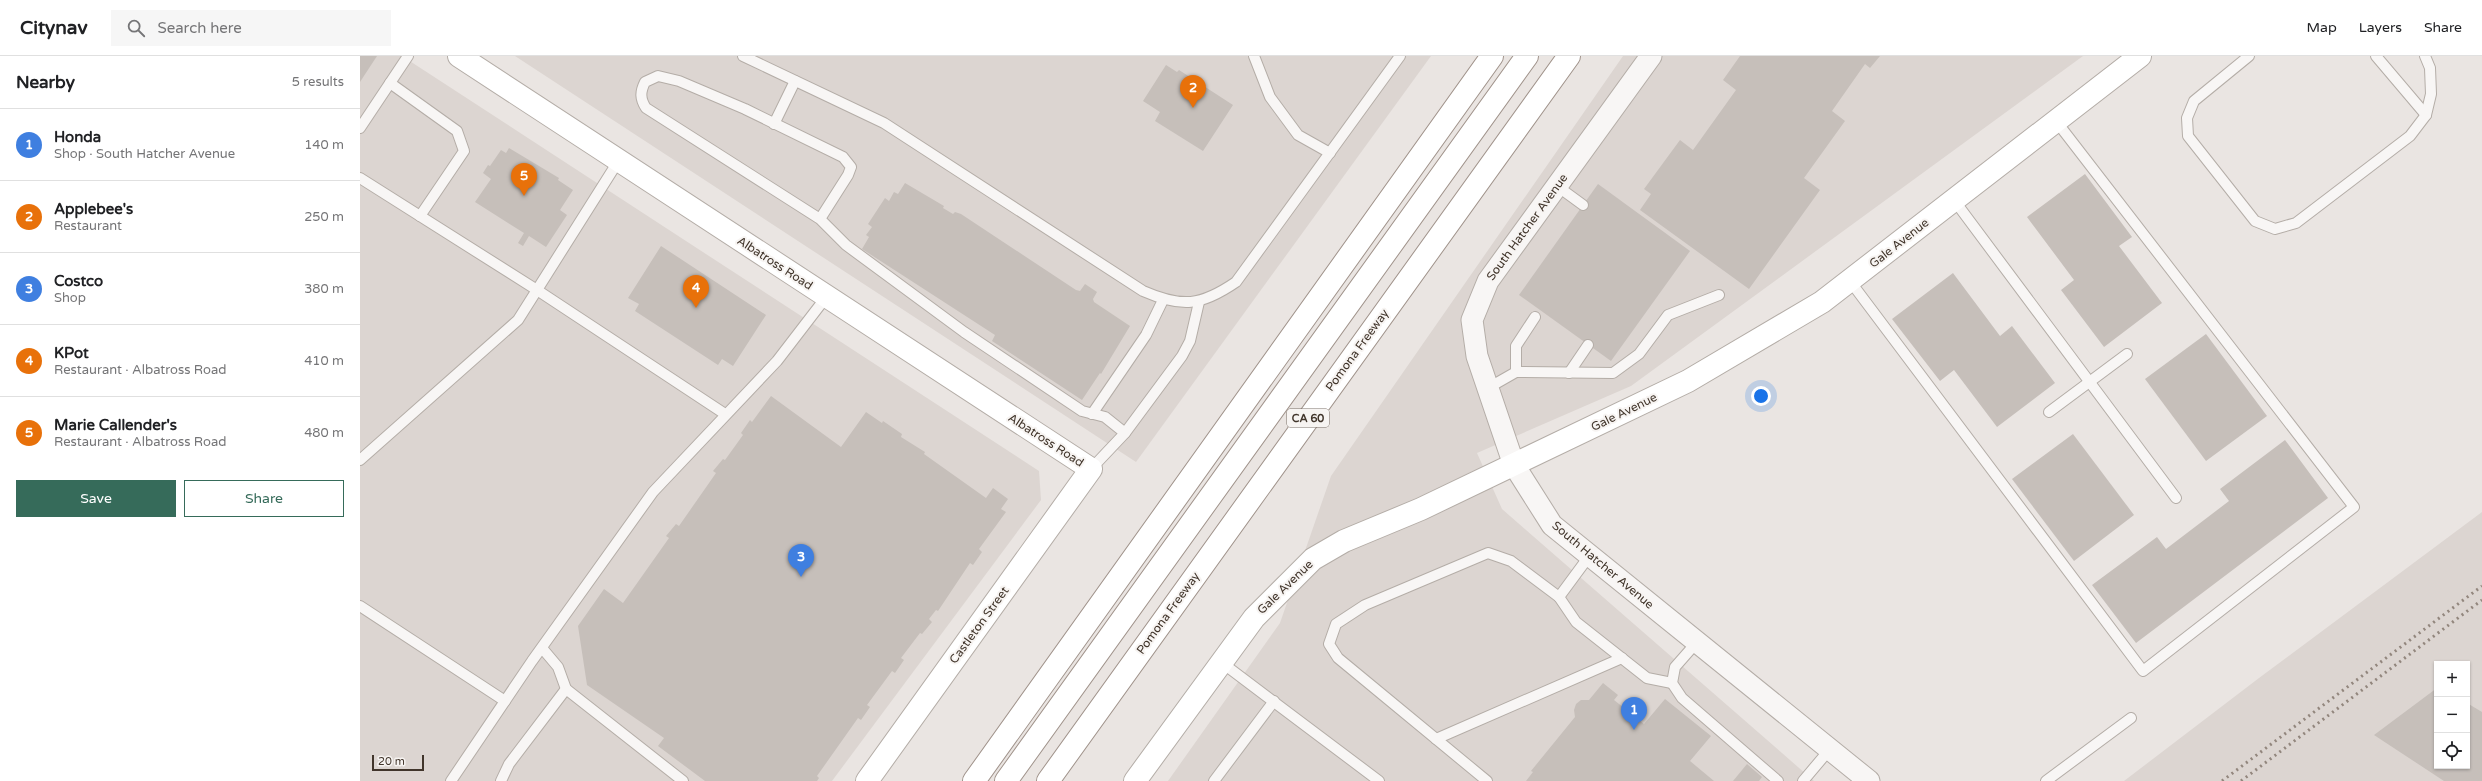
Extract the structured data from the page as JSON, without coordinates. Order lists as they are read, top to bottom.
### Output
{
  "streets": {
    "main road": [
      "Gale Avenue",
      "Albatross Road",
      "Pomona Freeway",
      "CA 60",
      "Castleton Street"
    ],
    "street": ["South Hatcher Avenue"]
  },
  "crossings": [
    ["South Hatcher Avenue", "Gale Avenue"],
    ["Albatross Road", "Castleton Street"]
  ],
  "scale_bar": "20 m",
  "page": {
    "header": "Citynav",
    "search": "Search here",
    "nav": ["Map", "Layers", "Share"],
    "heading": ["Nearby", "5 results"],
    "pins": [
      "2",
      "5",
      "4",
      "3",
      "1"
    ],
    "list": [
      {
        "mark": "1",
        "name": "Honda",
        "note": "Shop · South Hatcher Avenue",
        "value": "140 m"
      },
      {
        "mark": "2",
        "name": "Applebee's",
        "note": "Restaurant",
        "value": "250 m"
      },
      {
        "mark": "3",
        "name": "Costco",
        "note": "Shop",
        "value": "380 m"
      },
      {
        "mark": "4",
        "name": "KPot",
        "note": "Restaurant · Albatross Road",
        "value": "410 m"
      },
      {
        "mark": "5",
        "name": "Marie Callender's",
        "note": "Restaurant · Albatross Road",
        "value": "480 m"
      }
    ],
    "buttons": ["Save", "Share"],
    "map_buttons": ["+", "−"],
    "scale": "20 m"
  }
}
